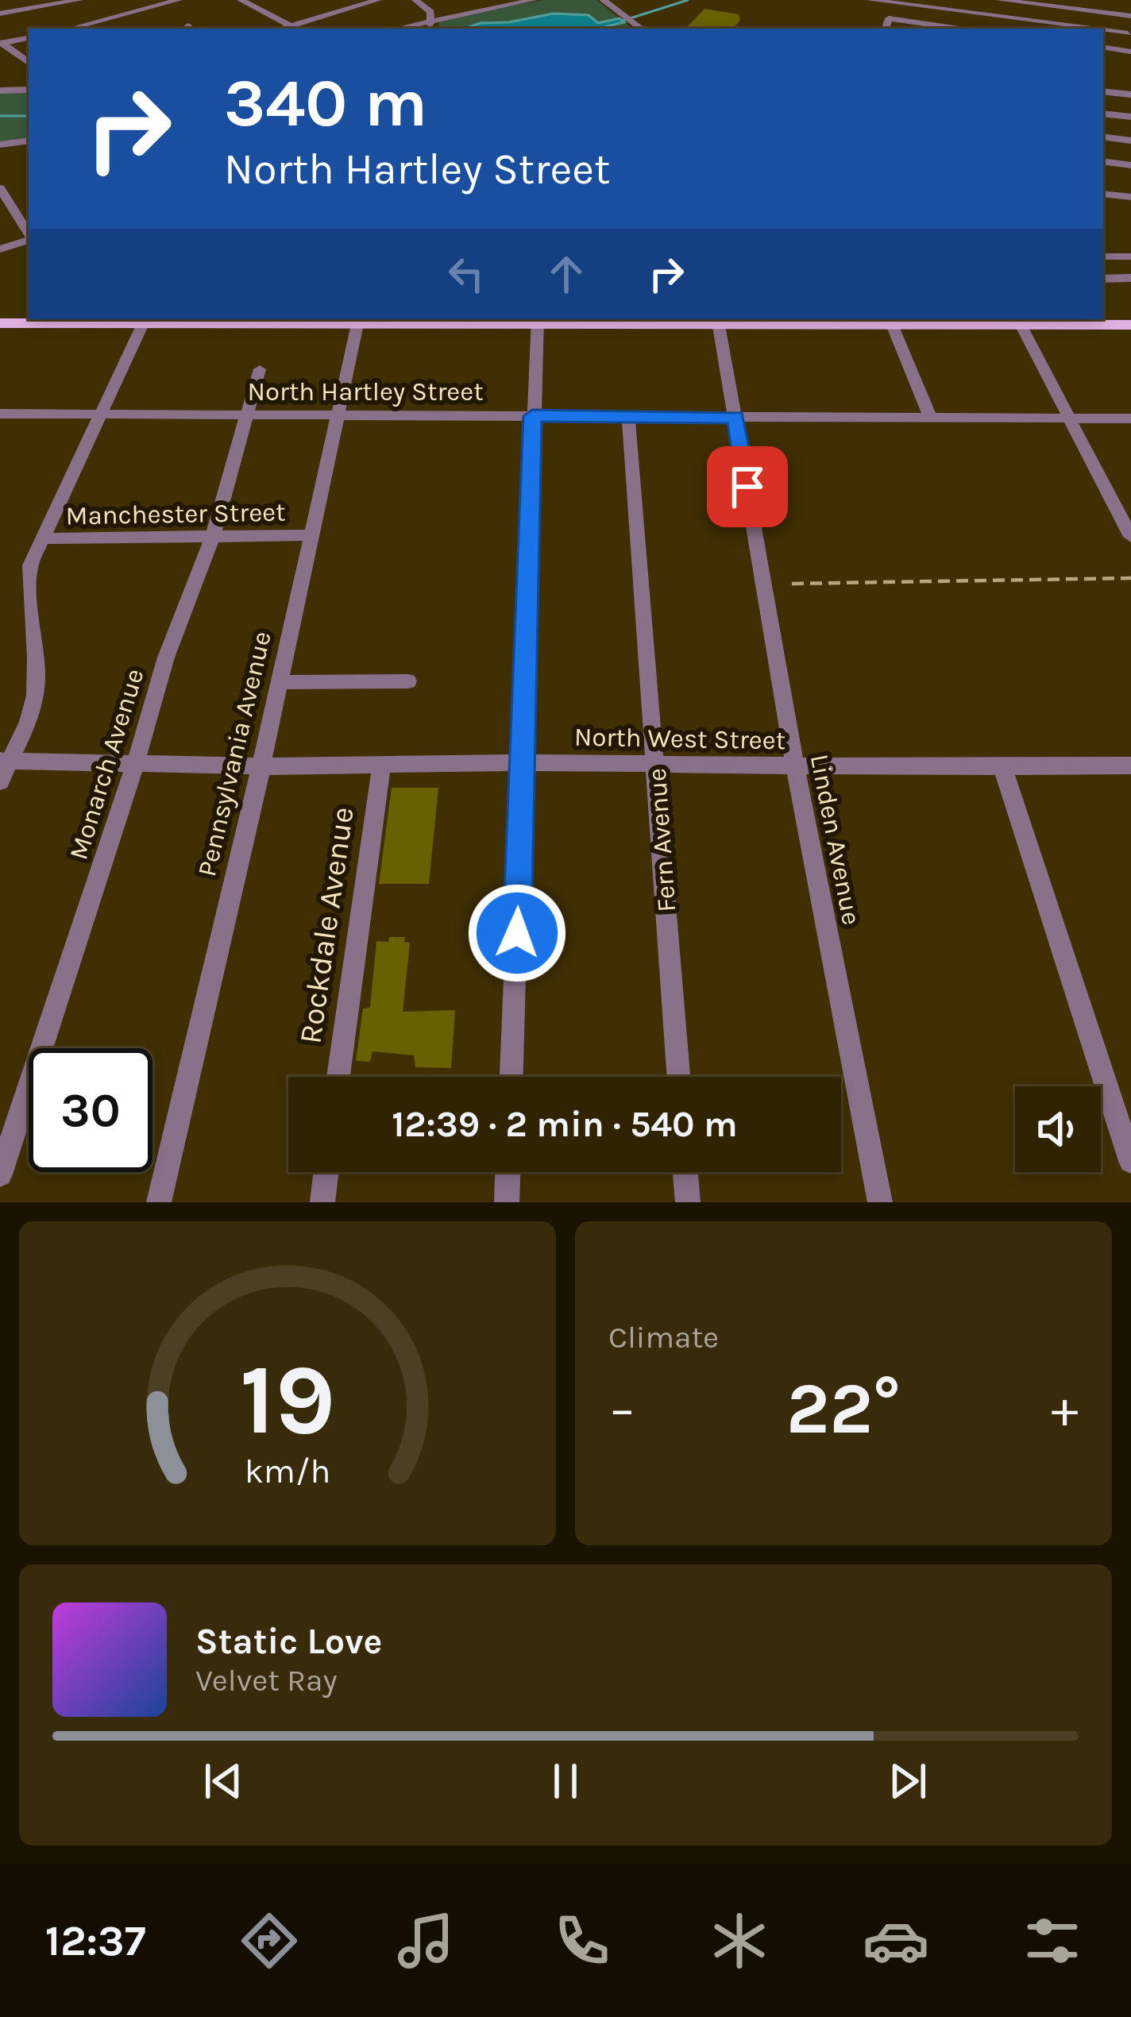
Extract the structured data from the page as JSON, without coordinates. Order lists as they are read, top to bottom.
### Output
{
  "streets": {
    "street": [
      "North Hartley Street",
      "Manchester Street",
      "North West Street",
      "Pennsylvania Avenue",
      "Monarch Avenue",
      "Linden Avenue",
      "Fern Avenue",
      "Rockdale Avenue"
    ]
  },
  "crossings": [
    ["North Hartley Street", "Pennsylvania Avenue"],
    ["North Hartley Street", "Monarch Avenue"],
    ["North Hartley Street", "Linden Avenue"],
    ["North Hartley Street", "Fern Avenue"],
    ["Manchester Street", "Pennsylvania Avenue"],
    ["Manchester Street", "Monarch Avenue"],
    ["North West Street", "Pennsylvania Avenue"],
    ["North West Street", "Monarch Avenue"],
    ["North West Street", "Linden Avenue"],
    ["North West Street", "Fern Avenue"],
    ["North West Street", "Rockdale Avenue"]
  ],
  "page": {
    "turn": ["340 m", "North Hartley Street"],
    "limit": "30",
    "trip": "12:39 · 2 min · 540 m",
    "tile": "Climate",
    "heat": ["−", "22°", "+"],
    "song": ["Static Love", "Velvet Ray"],
    "tabs": "12:37",
    "gauge": ["19", "km/h"]
  }
}
